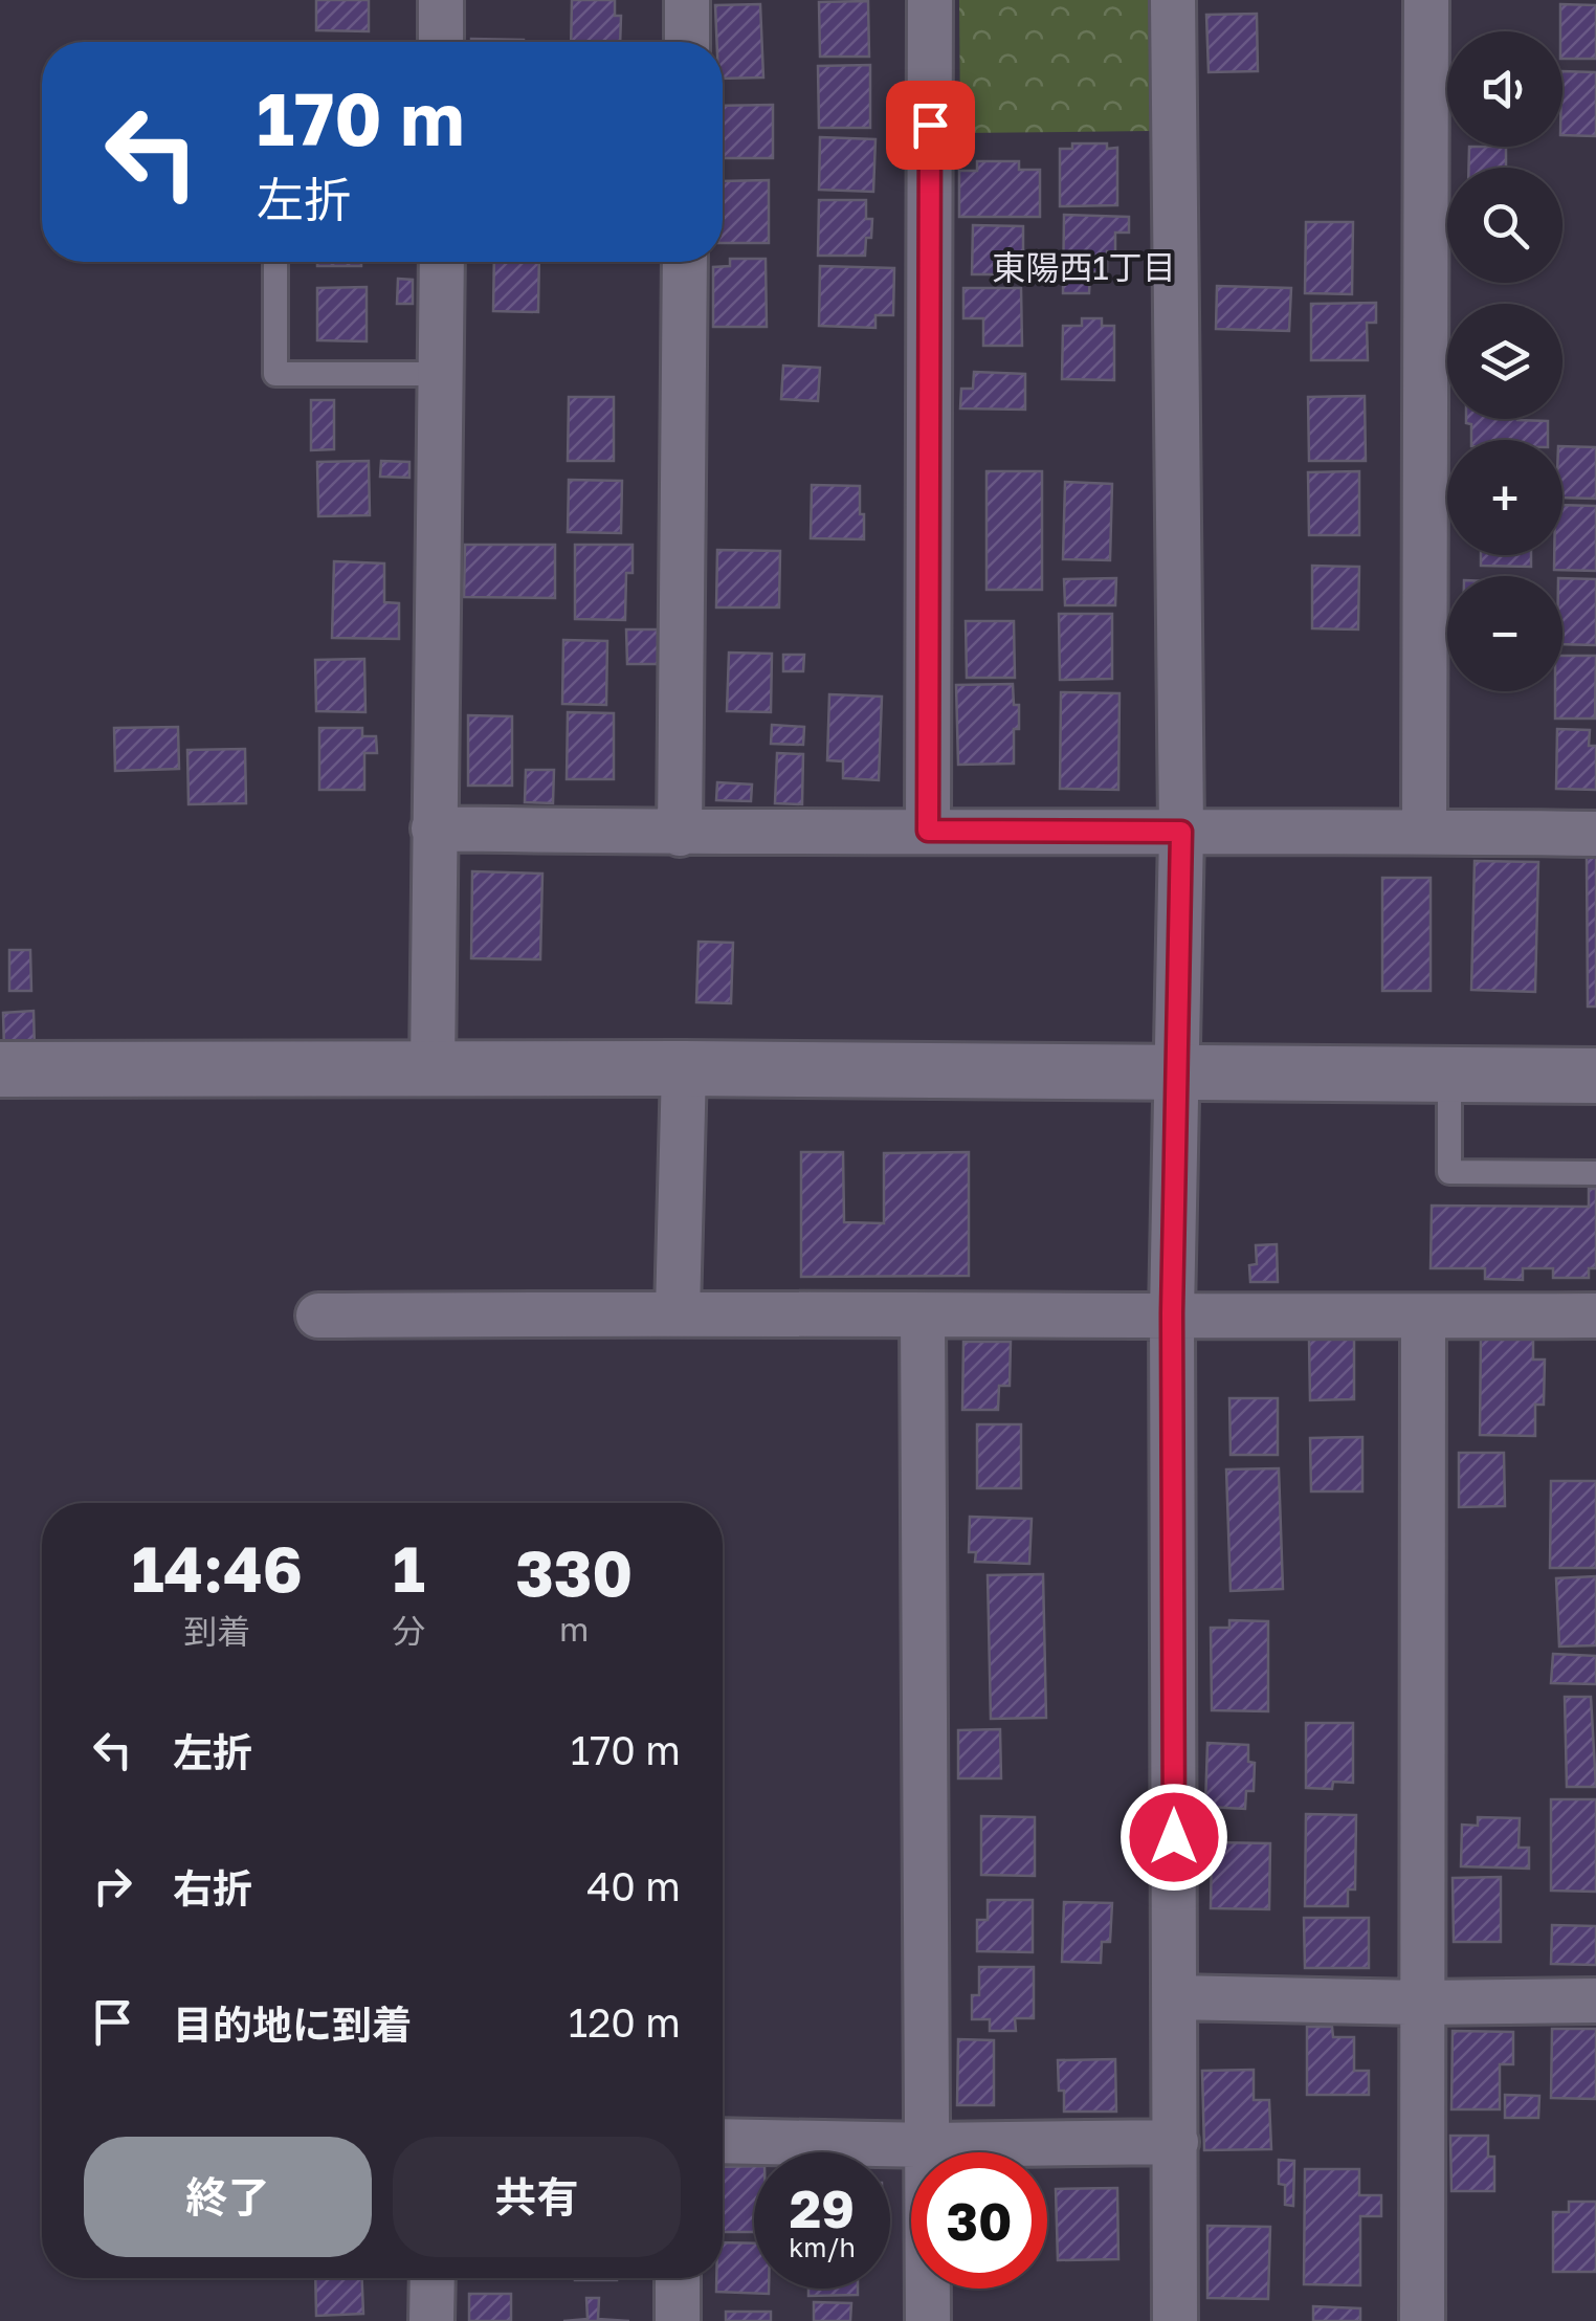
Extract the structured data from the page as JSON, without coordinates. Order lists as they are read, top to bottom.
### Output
{
  "districts": ["東陽西1丁目"],
  "page": {
    "map_buttons": ["+", "−"],
    "turn": ["170 m", "左折"],
    "eta": [
      "14:46",
      "到着",
      "1",
      "分",
      "330",
      "m"
    ],
    "list": [
      {
        "name": "左折",
        "value": "170 m"
      },
      {
        "name": "右折",
        "value": "40 m"
      },
      {
        "name": "目的地に到着",
        "value": "120 m"
      }
    ],
    "buttons": ["終了", "共有"],
    "speed": "29 km/h",
    "limit": "30"
  }
}
